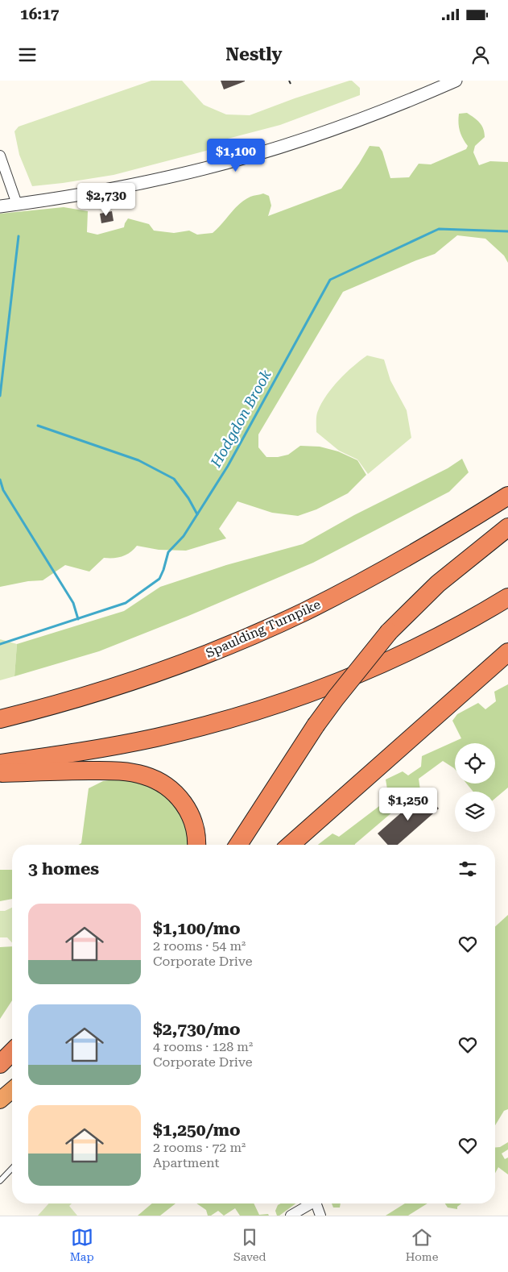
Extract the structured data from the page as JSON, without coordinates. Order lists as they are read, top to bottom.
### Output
{
  "streets": {
    "highway": ["Spaulding Turnpike"]
  },
  "water": ["Hodgdon Brook"],
  "page": {
    "status": "16:17",
    "header": "Nestly",
    "price": ["$1,100", "$2,730", "$1,250"],
    "heading": "3 homes",
    "list": [
      {
        "name": "$1,100/mo",
        "note": "2 rooms · 54 m² · Corporate Drive"
      },
      {
        "name": "$2,730/mo",
        "note": "4 rooms · 128 m² · Corporate Drive"
      },
      {
        "name": "$1,250/mo",
        "note": "2 rooms · 72 m² · Apartment"
      }
    ],
    "tabs": ["Map", "Saved", "Home"]
  }
}
